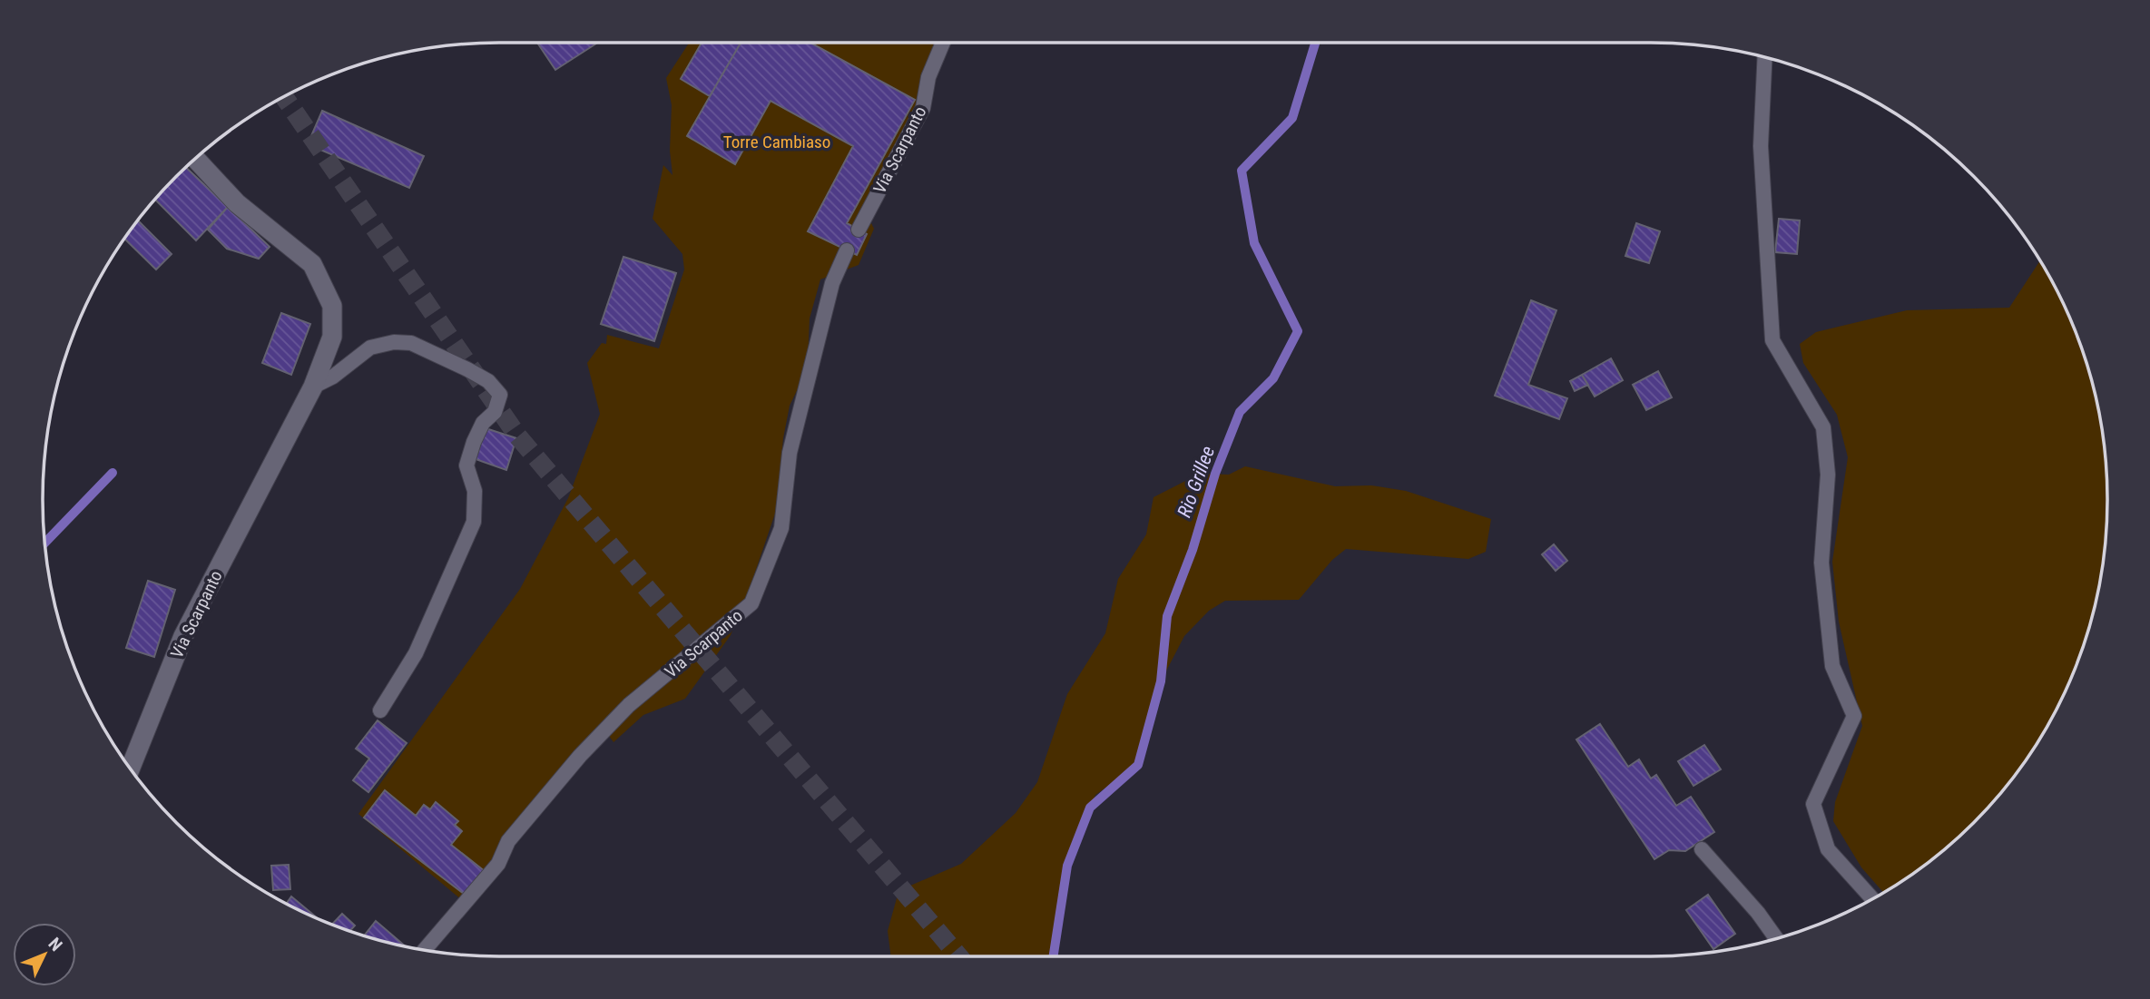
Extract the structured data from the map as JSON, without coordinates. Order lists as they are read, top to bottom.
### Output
{
  "streets": {
    "street": ["Via Scarpanto"]
  },
  "water": ["Rio Grillee"],
  "parks": ["Torre Cambiaso"],
  "north": "top right"
}
